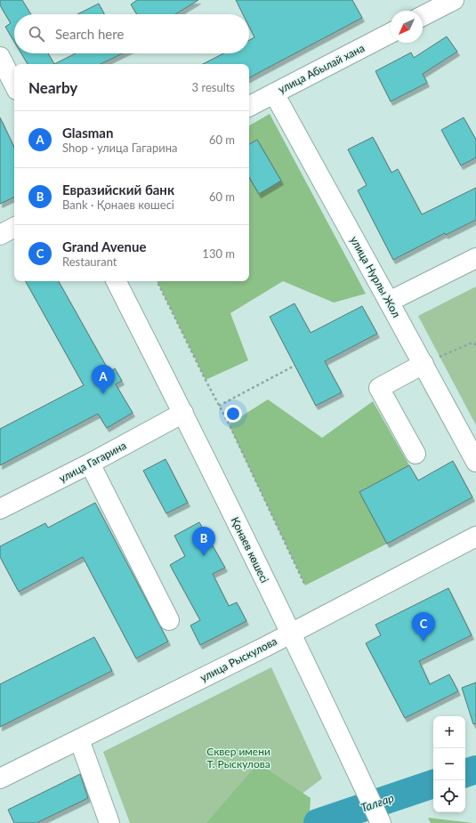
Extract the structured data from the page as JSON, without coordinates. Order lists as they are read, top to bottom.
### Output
{
  "streets": {
    "main road": [
      "улица Абылай хана",
      "улица Нурлы Жол",
      "улица Гагарина",
      "Қонаев көшесі",
      "улица Рыскулова"
    ]
  },
  "crossings": [
    ["улица Абылай хана", "улица Нурлы Жол"],
    ["улица Гагарина", "Қонаев көшесі"],
    ["Қонаев көшесі", "улица Рыскулова"]
  ],
  "water": ["Талғар"],
  "parks": ["Сквер имени Т. Рыскулова"],
  "north": "bottom left",
  "page": {
    "search": "Search here",
    "heading": ["Nearby", "3 results"],
    "list": [
      {
        "mark": "A",
        "name": "Glasman",
        "note": "Shop · улица Гагарина",
        "value": "60 m"
      },
      {
        "mark": "B",
        "name": "Евразийский банк",
        "note": "Bank · Қонаев көшесі",
        "value": "60 m"
      },
      {
        "mark": "C",
        "name": "Grand Avenue",
        "note": "Restaurant",
        "value": "130 m"
      }
    ],
    "pins": ["A", "B", "C"],
    "map_buttons": ["+", "−"]
  }
}
